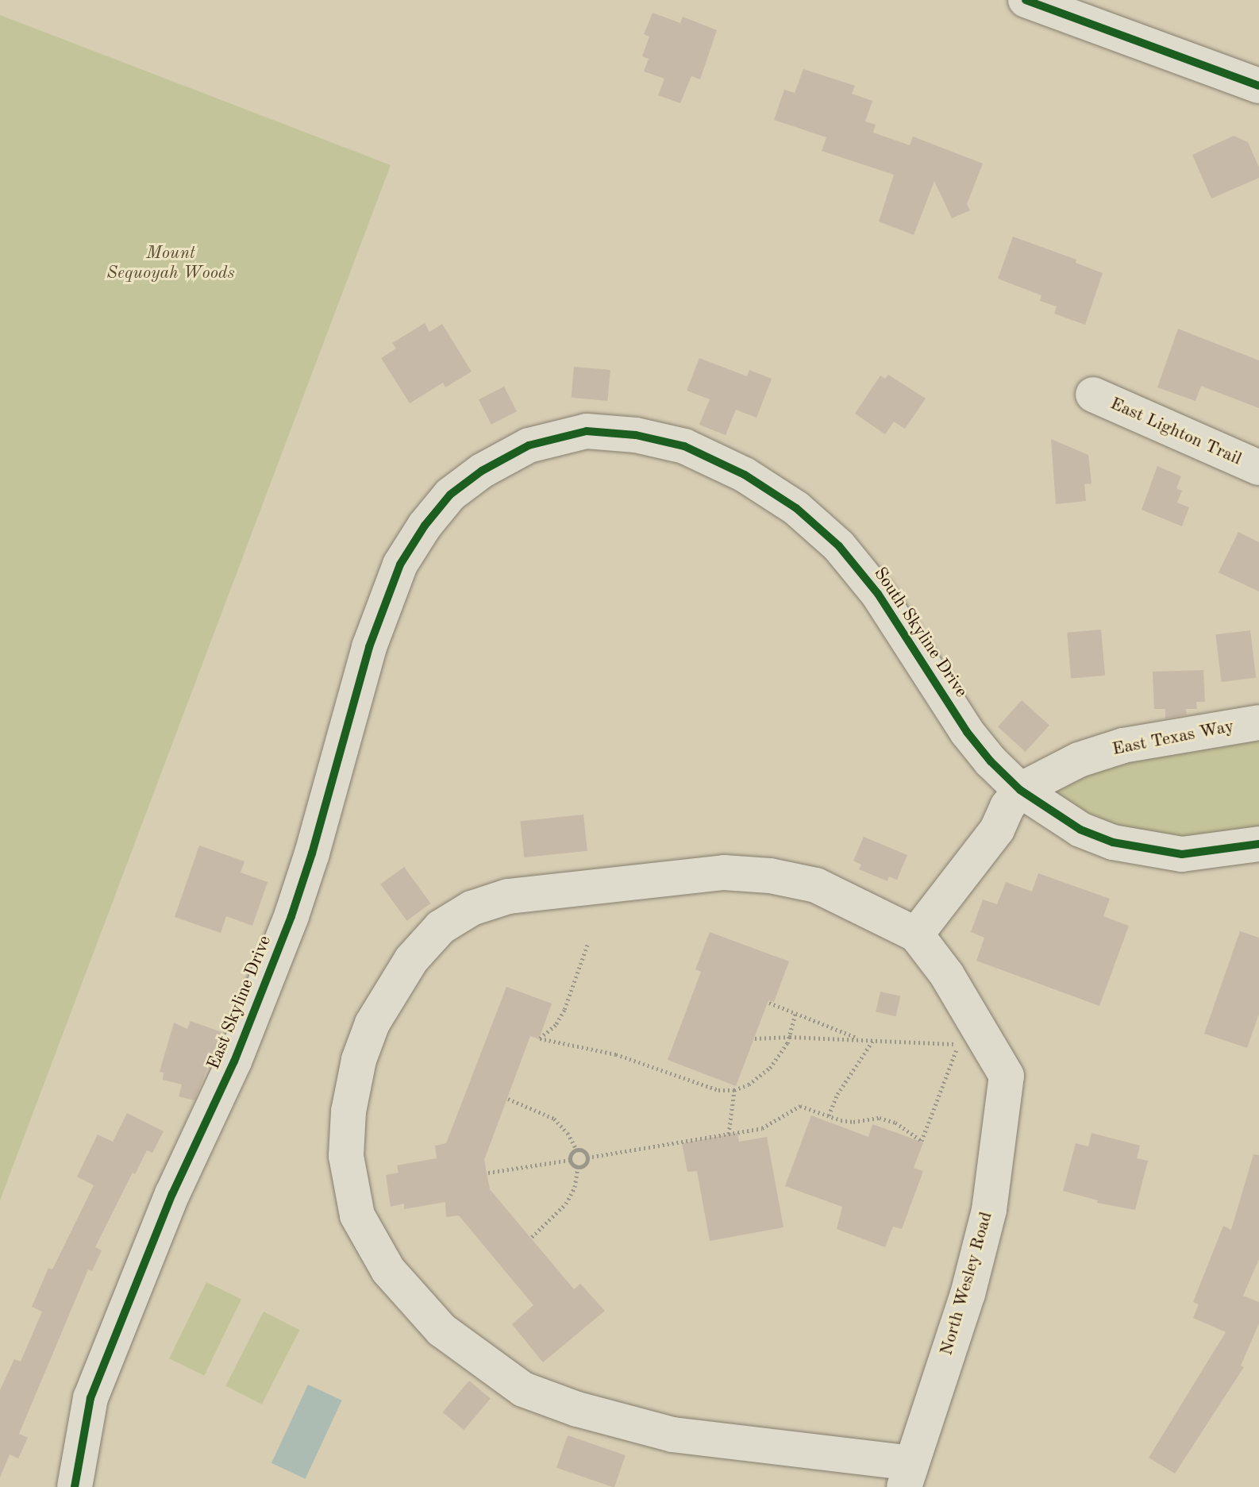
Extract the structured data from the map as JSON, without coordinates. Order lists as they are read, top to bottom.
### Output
{
  "streets": {
    "street": [
      "East Lighton Trail",
      "South Skyline Drive",
      "East Texas Way",
      "East Skyline Drive",
      "North Wesley Road"
    ]
  },
  "crossings": [
    ["South Skyline Drive", "East Texas Way"],
    ["South Skyline Drive", "East Skyline Drive"]
  ],
  "parks": ["Mount Sequoyah Woods"]
}
